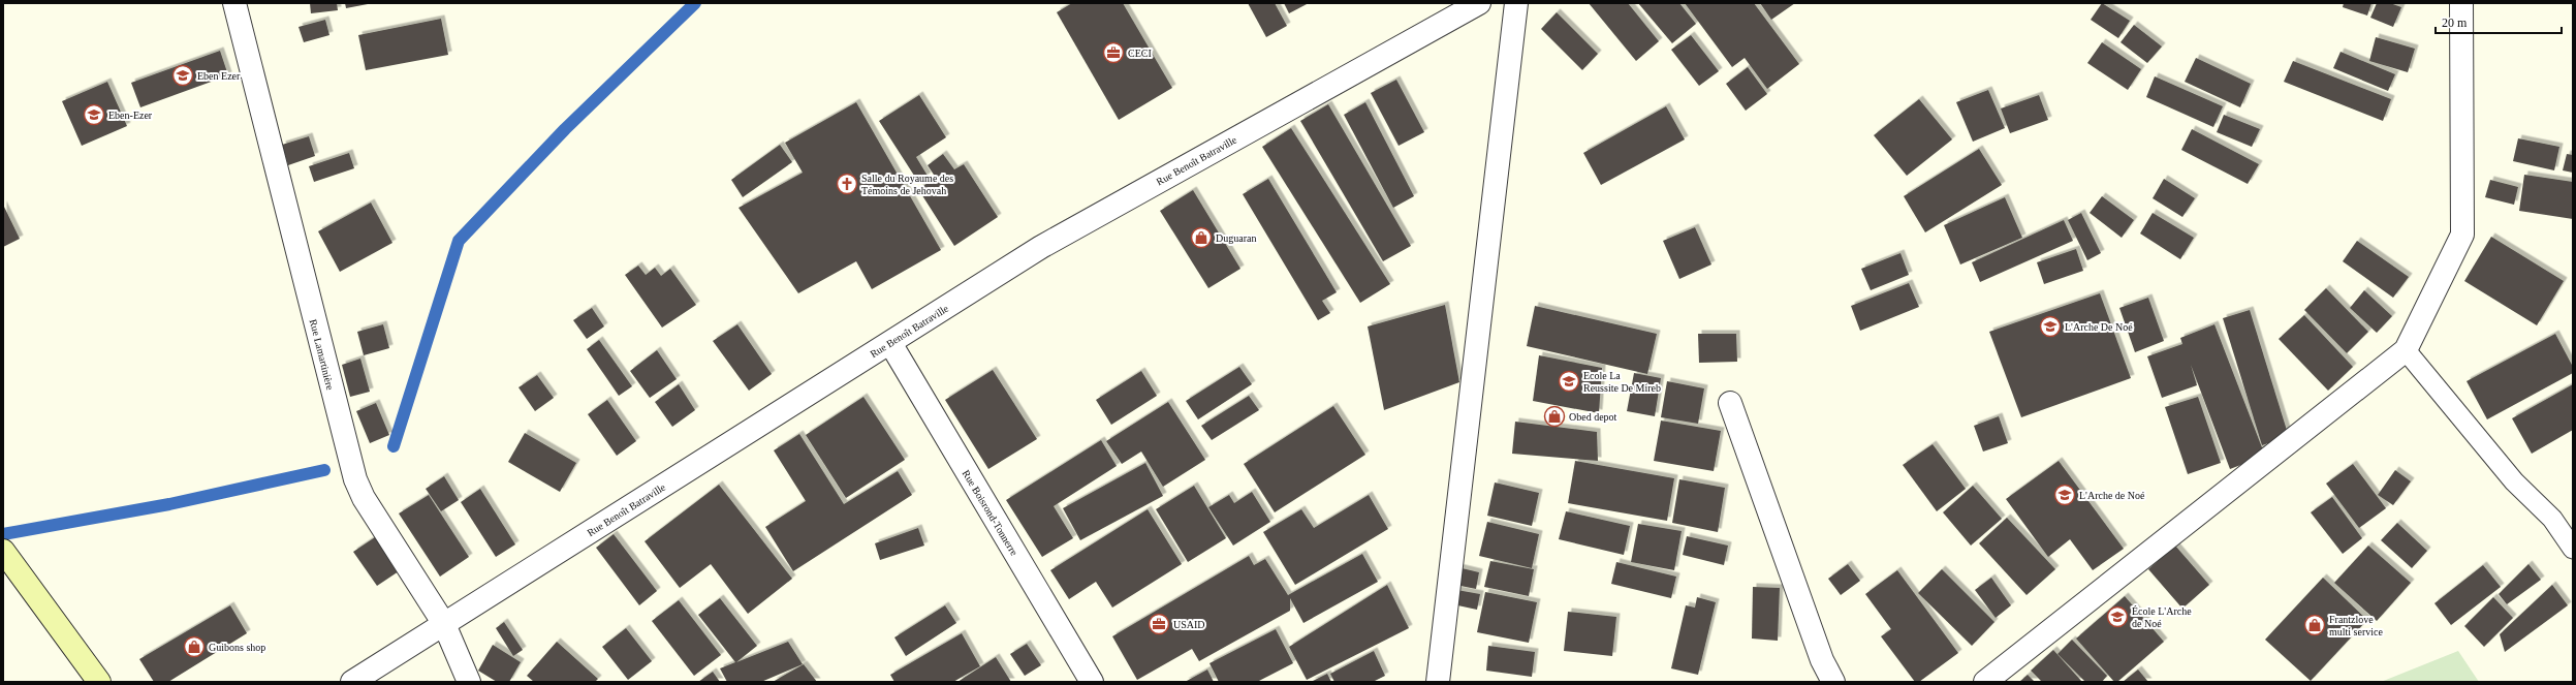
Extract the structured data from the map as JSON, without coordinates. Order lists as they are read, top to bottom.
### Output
{
  "streets": {
    "street": ["Rue Benoît Batraville", "Rue Lamartinière", "Rue Boisrond-Tonnerre"]
  },
  "crossings": [
    ["Rue Benoît Batraville", "Rue Lamartinière"],
    ["Rue Benoît Batraville", "Rue Boisrond-Tonnerre"]
  ],
  "places": {
    "office": ["CECI", "USAID"],
    "school or university": [
      "Eben Ezer",
      "Eben-Ezer",
      "L'Arche De Noé",
      "Ecole La Reussite De Mireb",
      "L'Arche de Noé",
      "École L'Arche de Noé"
    ],
    "church": ["Salle du Royaume des Témoins de Jehovah"],
    "shop": [
      "Duguaran",
      "Obed depot",
      "Frantzlove multi service",
      "Guibons shop"
    ]
  },
  "scale_bar": "20 m"
}
